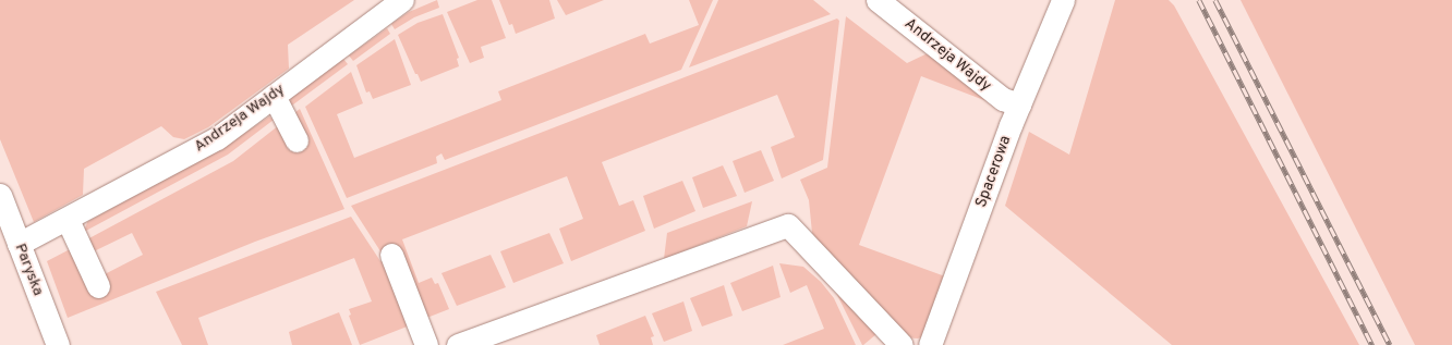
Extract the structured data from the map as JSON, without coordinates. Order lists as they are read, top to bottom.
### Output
{
  "streets": {
    "street": ["Andrzeja Wajdy", "Spacerowa", "Paryska"]
  },
  "crossings": [
    ["Andrzeja Wajdy", "Spacerowa"],
    ["Andrzeja Wajdy", "Paryska"]
  ]
}
